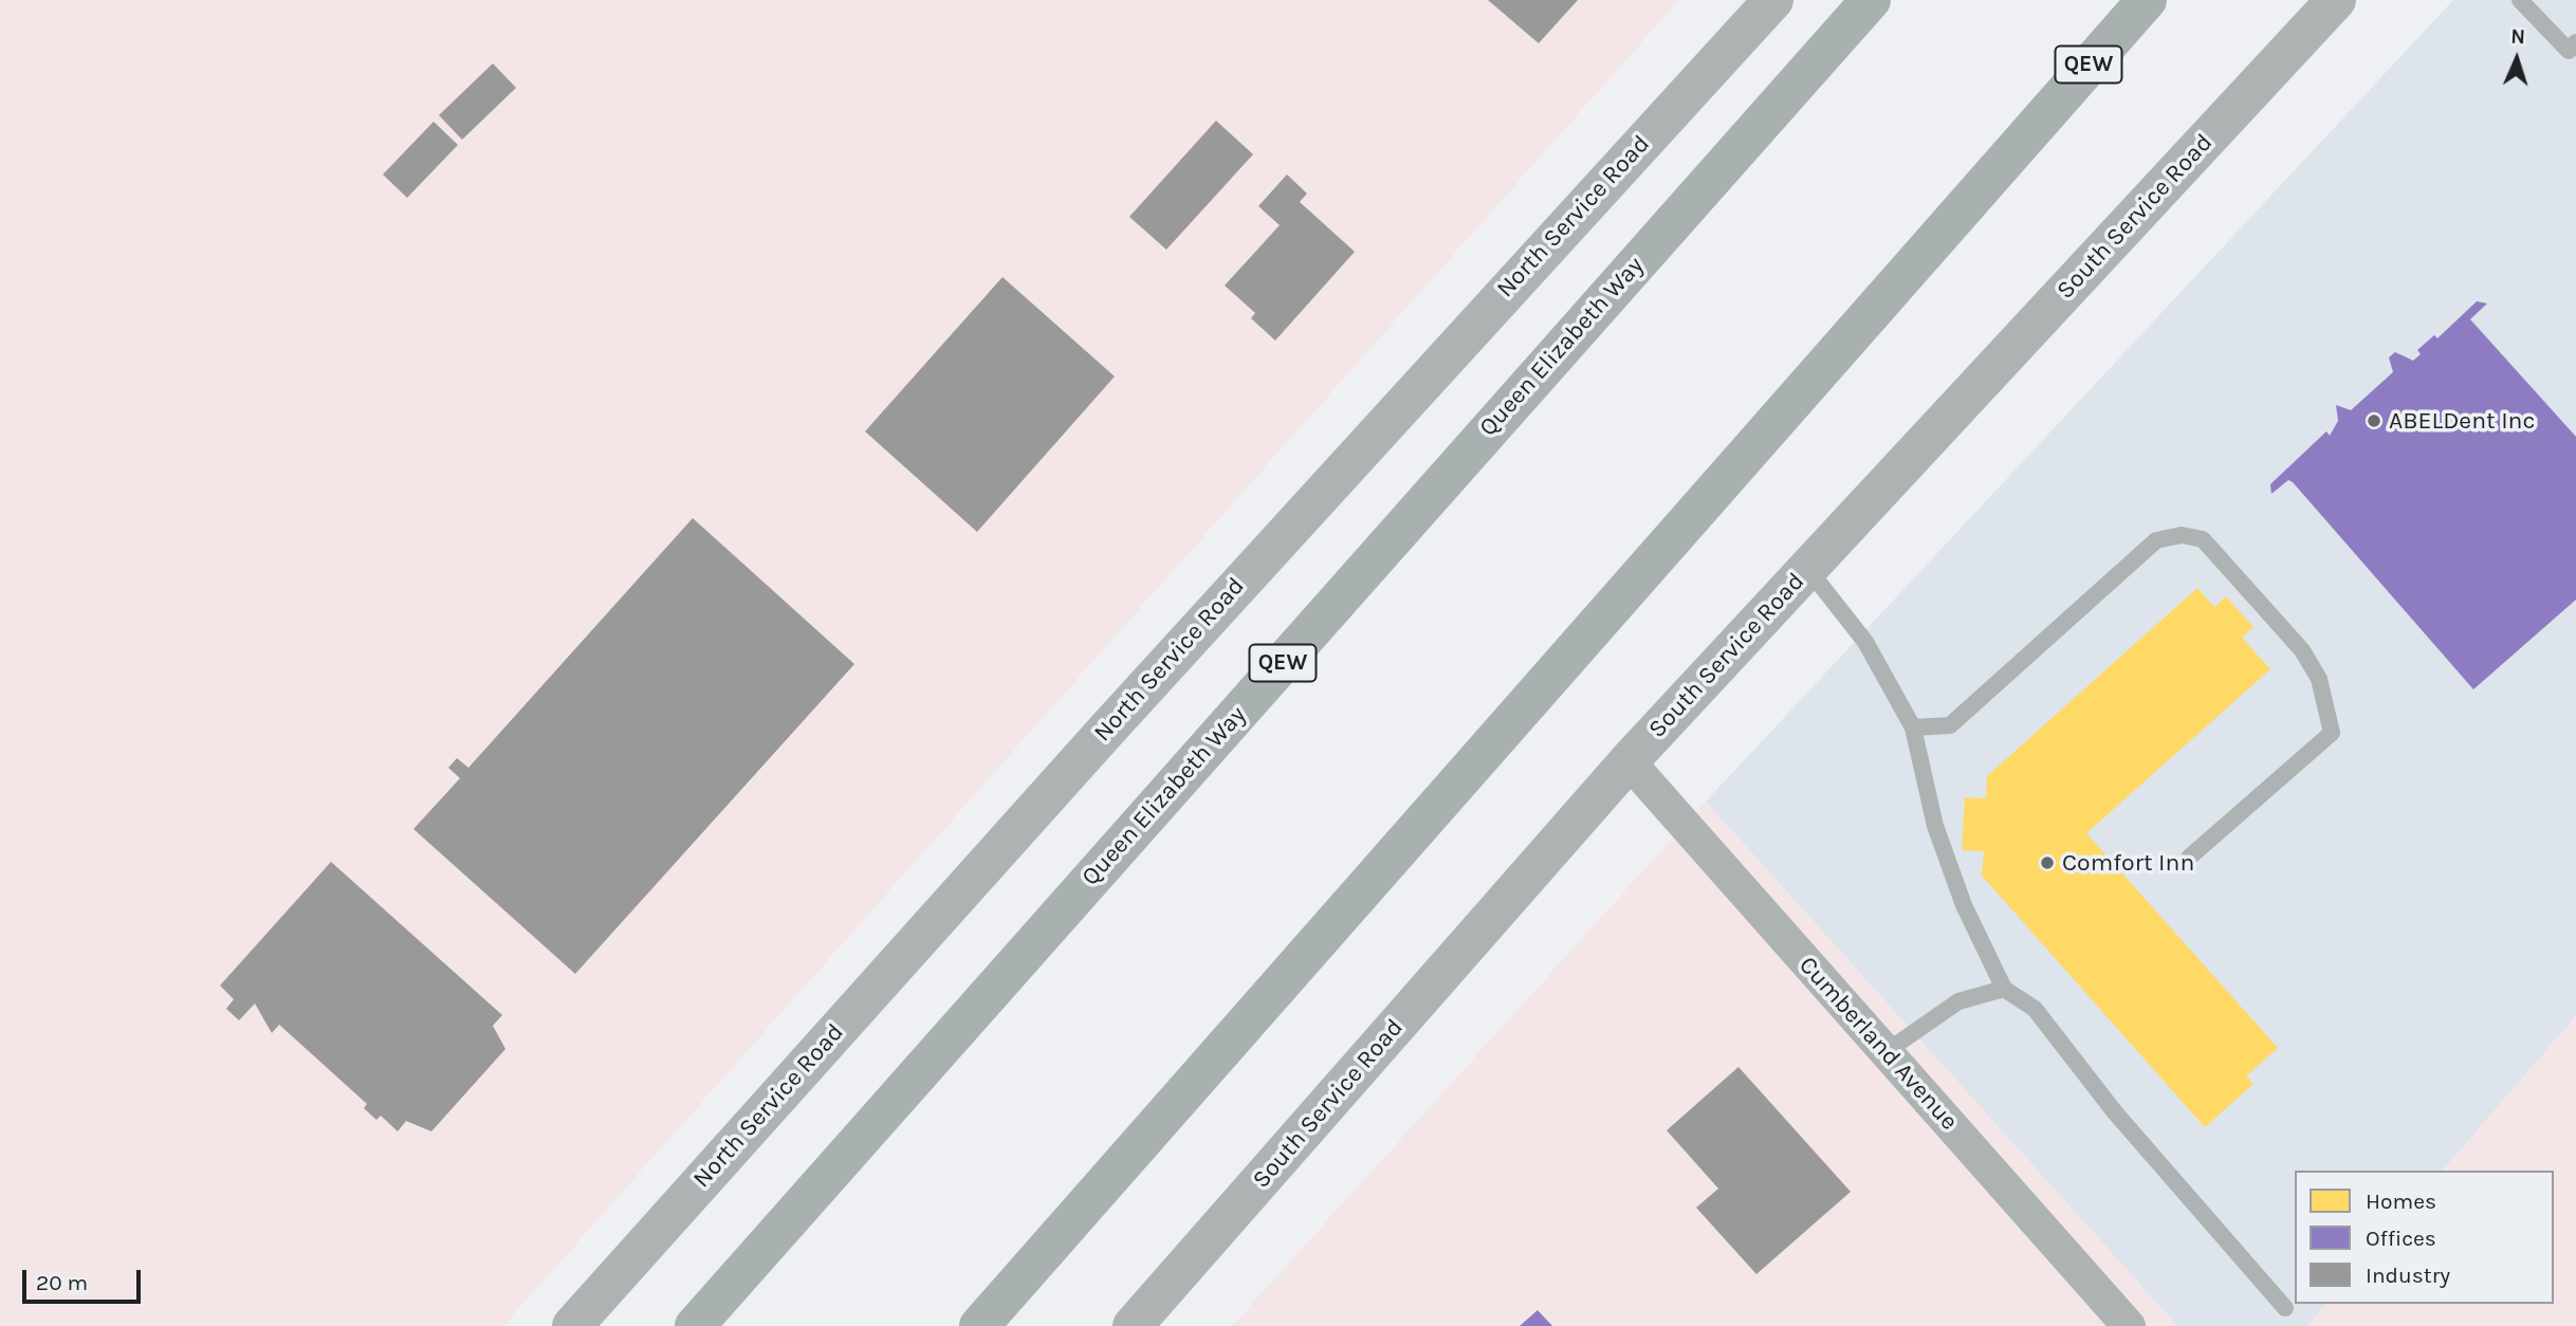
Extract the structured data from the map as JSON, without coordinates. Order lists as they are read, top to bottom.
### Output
{
  "streets": {
    "highway": ["QEW", "Queen Elizabeth Way"],
    "street": ["North Service Road", "South Service Road", "Cumberland Avenue"]
  },
  "crossings": [
    ["South Service Road", "Cumberland Avenue"]
  ],
  "places": ["ABELDent Inc", "Comfort Inn"],
  "legend": ["Homes", "Offices", "Industry"],
  "scale_bar": "20 m",
  "north": "top"
}
